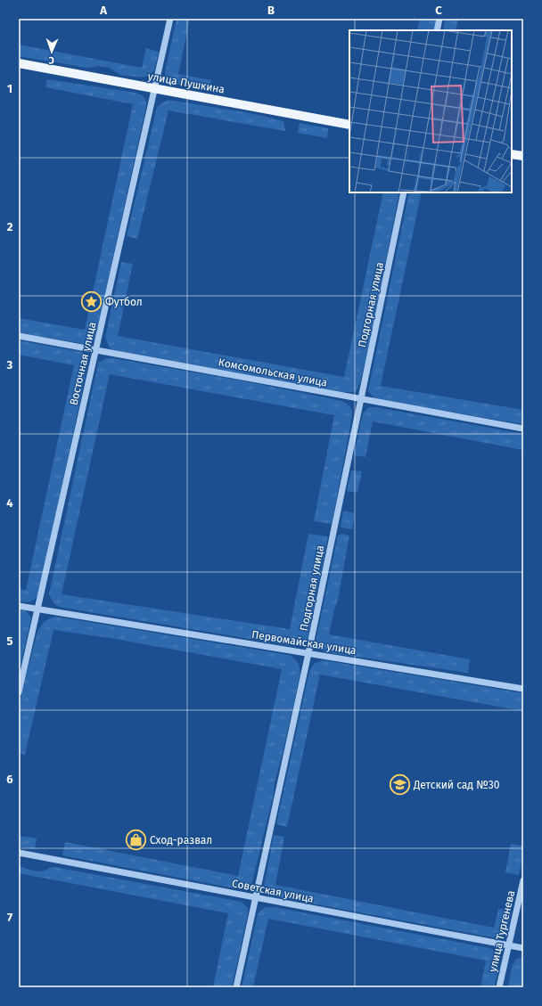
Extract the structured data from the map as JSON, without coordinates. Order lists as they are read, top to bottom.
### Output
{
  "streets": {
    "main road": ["улица Пушкина"],
    "street": [
      "Подгорная улица",
      "Восточная улица",
      "Комсомольская улица",
      "Первомайская улица",
      "Советская улица",
      "улица Тургенева"
    ]
  },
  "crossings": [
    ["улица Пушкина", "Восточная улица"],
    ["Подгорная улица", "Комсомольская улица"],
    ["Подгорная улица", "Первомайская улица"],
    ["Подгорная улица", "Советская улица"],
    ["Восточная улица", "Комсомольская улица"],
    ["Восточная улица", "Первомайская улица"],
    ["Советская улица", "улица Тургенева"]
  ],
  "places": {
    "place": ["Футбол"],
    "school or university": ["Детский сад №30"],
    "shop": ["Сход-развал"]
  },
  "north": "bottom",
  "grid": {
    "columns": ["A", "B", "C"],
    "rows": [
      "1",
      "2",
      "3",
      "4",
      "5",
      "6",
      "7"
    ]
  }
}
